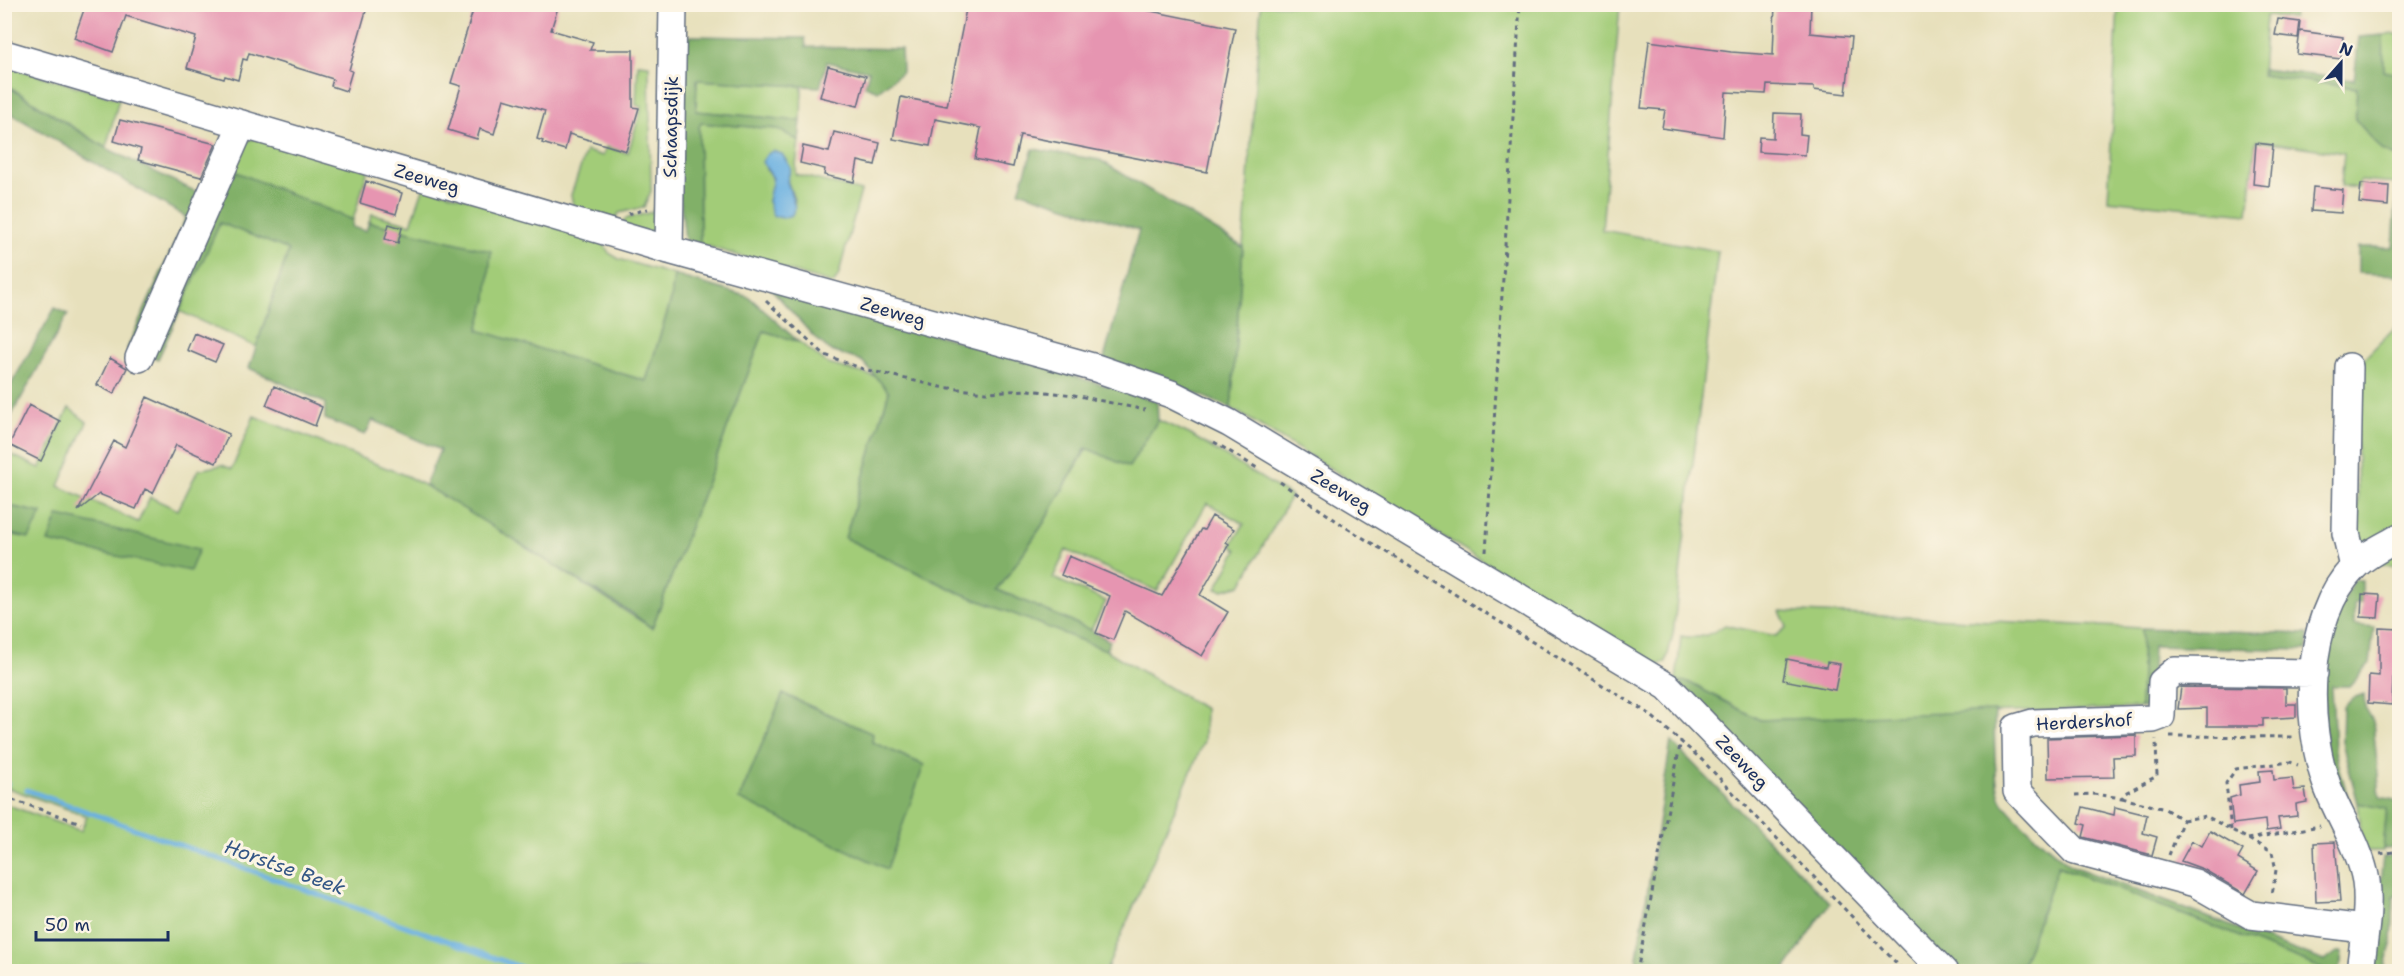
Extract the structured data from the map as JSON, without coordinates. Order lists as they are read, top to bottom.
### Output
{
  "streets": {
    "street": ["Schaapsdijk", "Zeeweg", "Herdershof"]
  },
  "crossings": [
    ["Schaapsdijk", "Zeeweg"]
  ],
  "water": ["Horstse Beek"],
  "scale_bar": "50 m",
  "north": "top"
}
